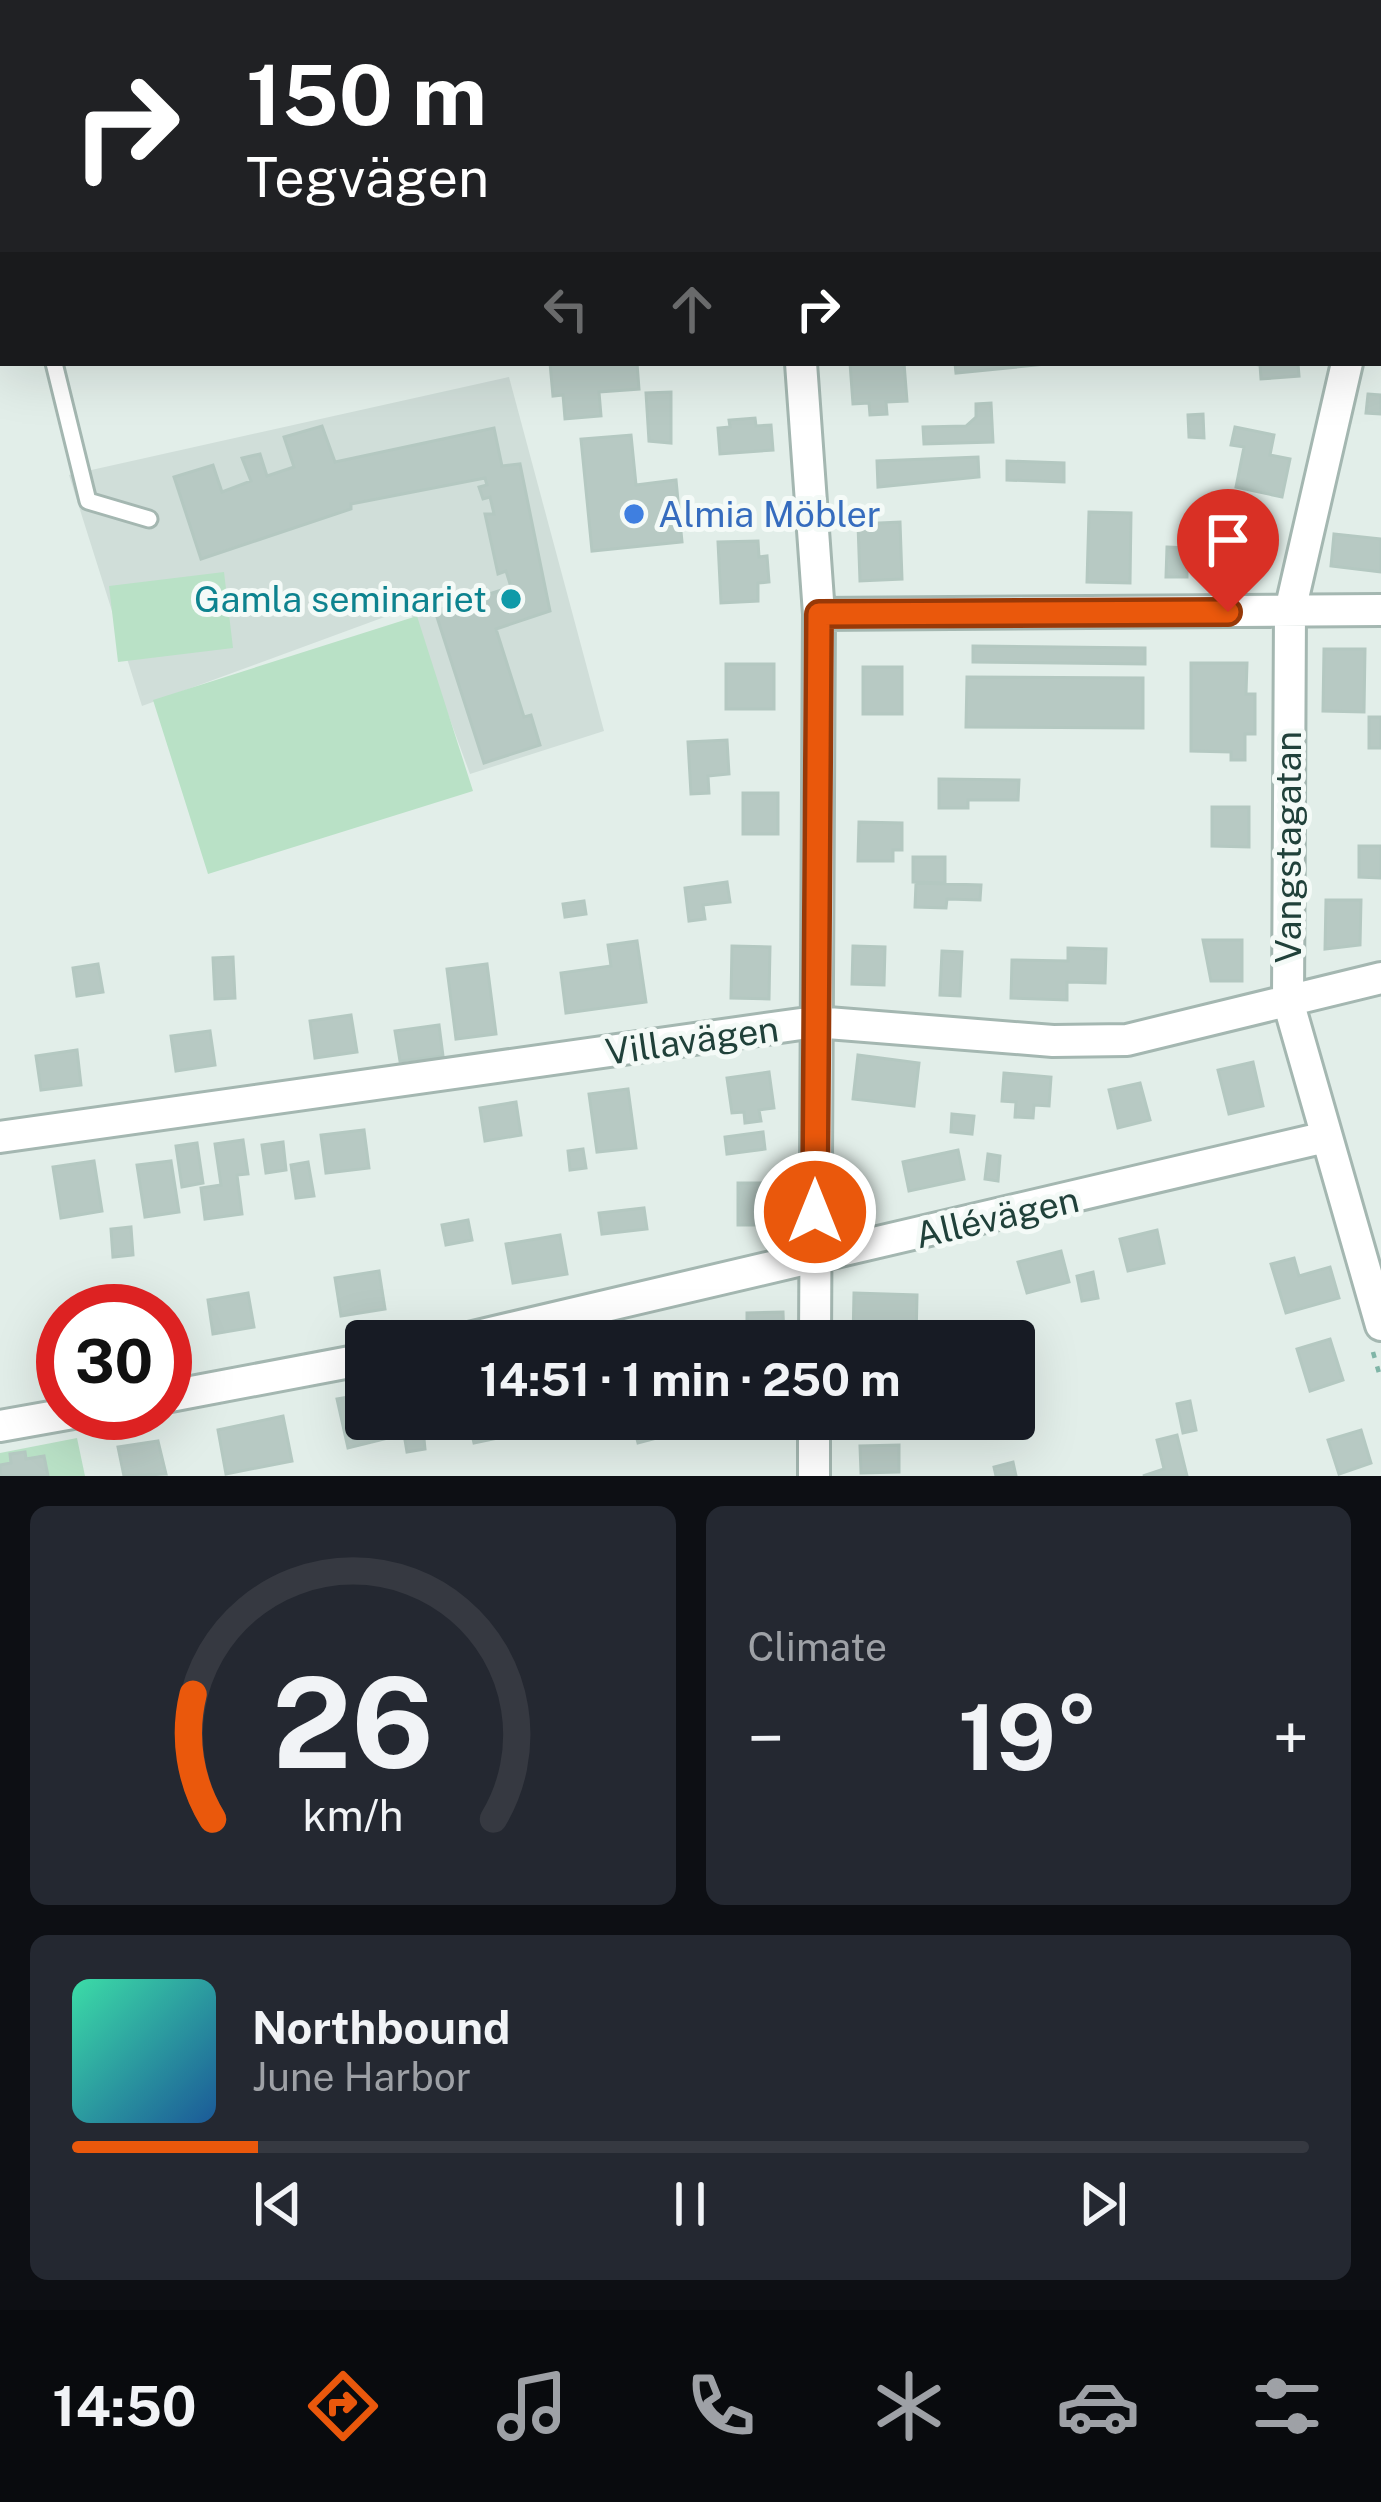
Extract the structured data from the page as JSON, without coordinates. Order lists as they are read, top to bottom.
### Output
{
  "streets": {
    "street": ["Vangstagatan", "Villavägen", "Allévägen"]
  },
  "crossings": [
    ["Vangstagatan", "Villavägen"],
    ["Vangstagatan", "Allévägen"]
  ],
  "places": ["Almia Möbler", "Gamla seminariet"],
  "page": {
    "turn": ["150 m", "Tegvägen"],
    "limit": "30",
    "trip": "14:51 · 1 min · 250 m",
    "tile": "Climate",
    "heat": ["−", "19°", "+"],
    "song": ["Northbound", "June Harbor"],
    "tabs": "14:50",
    "gauge": ["26", "km/h"]
  }
}
